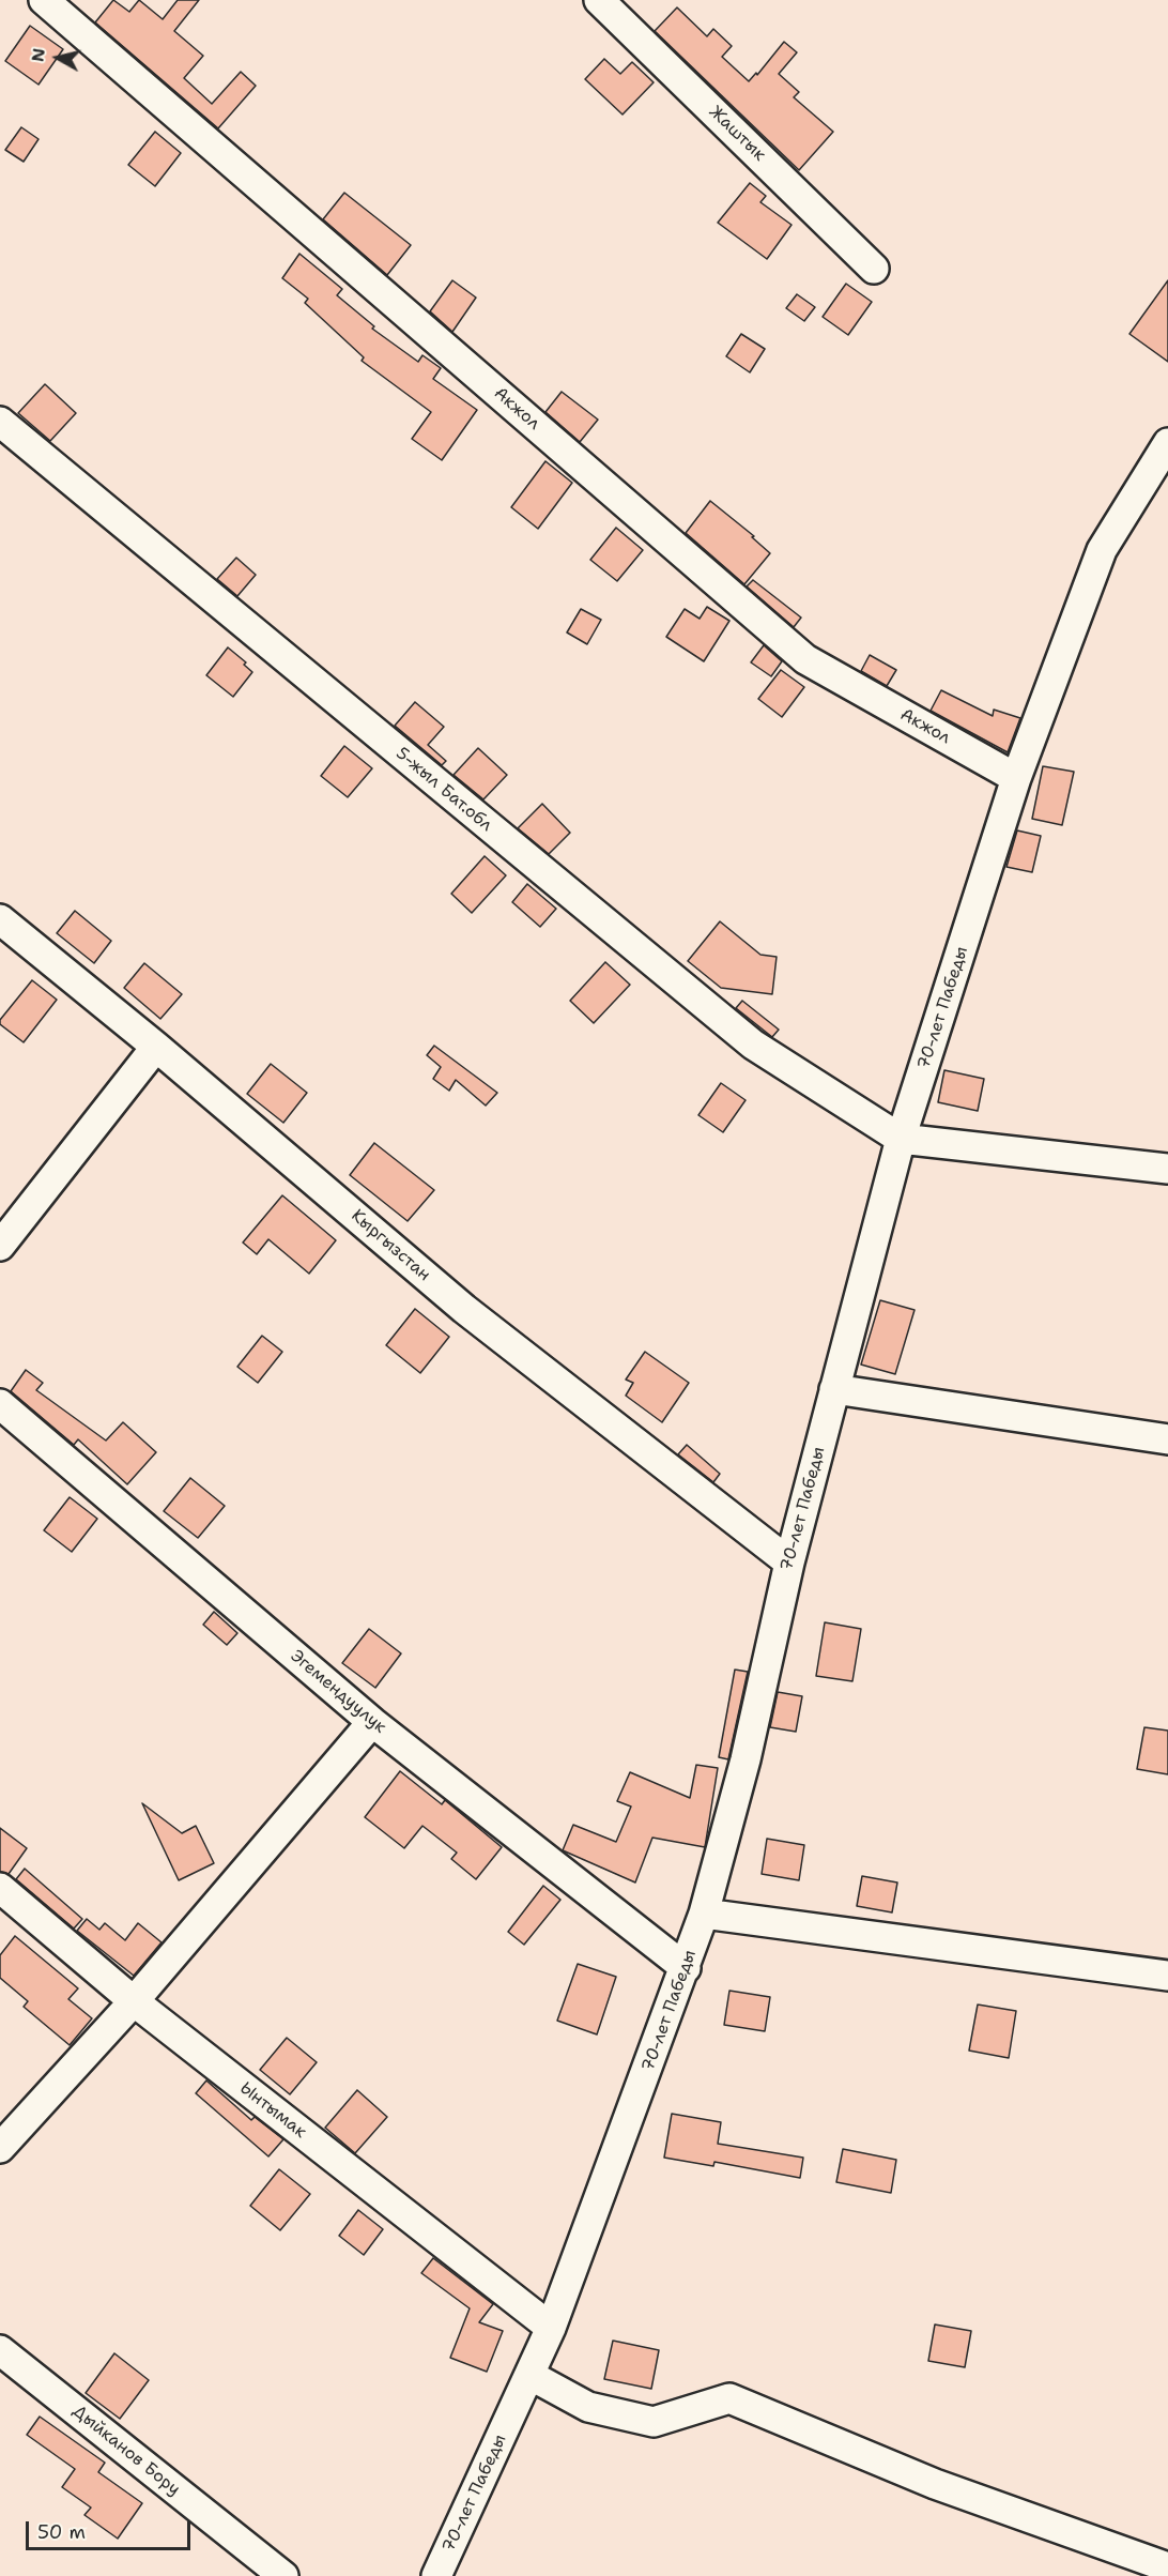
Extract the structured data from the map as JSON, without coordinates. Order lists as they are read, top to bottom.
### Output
{
  "streets": {
    "street": [
      "Жаштык",
      "Акжол",
      "5-жыл Бат.обл",
      "70-лет Пабеды",
      "Кыргызстан",
      "Эгемендуулук",
      "Ынтымак",
      "Дыйканов Бору"
    ]
  },
  "crossings": [
    ["Акжол", "70-лет Пабеды"],
    ["5-жыл Бат.обл", "70-лет Пабеды"],
    ["70-лет Пабеды", "Кыргызстан"],
    ["70-лет Пабеды", "Эгемендуулук"],
    ["70-лет Пабеды", "Ынтымак"]
  ],
  "scale_bar": "50 m",
  "north": "left"
}
